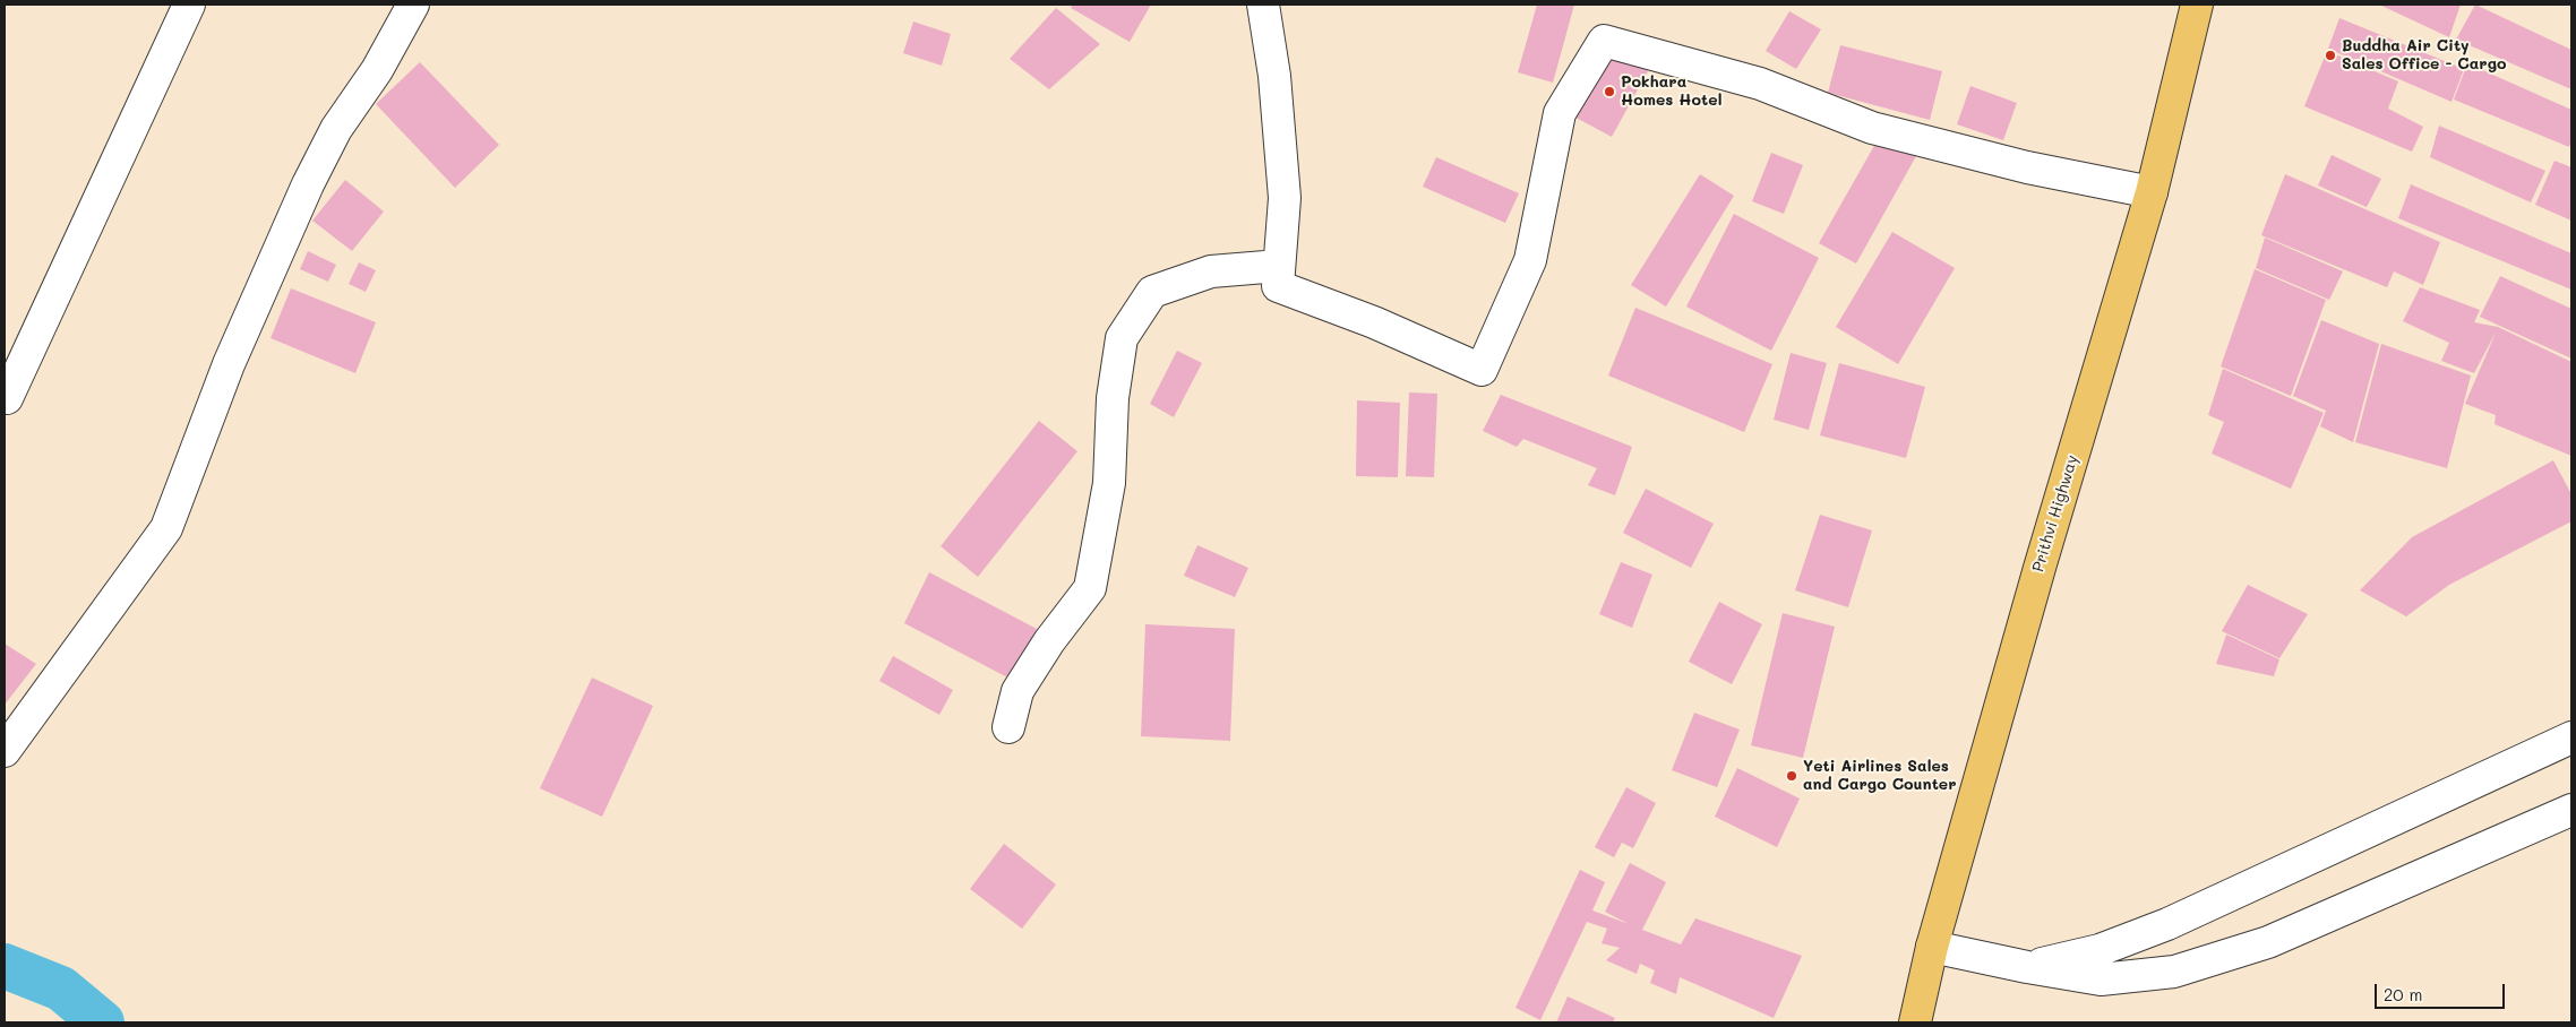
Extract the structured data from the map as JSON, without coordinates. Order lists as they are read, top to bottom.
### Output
{
  "streets": {
    "highway": ["Prithvi Highway"]
  },
  "places": ["Buddha Air City Sales Office - Cargo", "Pokhara Homes Hotel", "Yeti Airlines Sales and Cargo Counter"],
  "scale_bar": "20 m"
}
